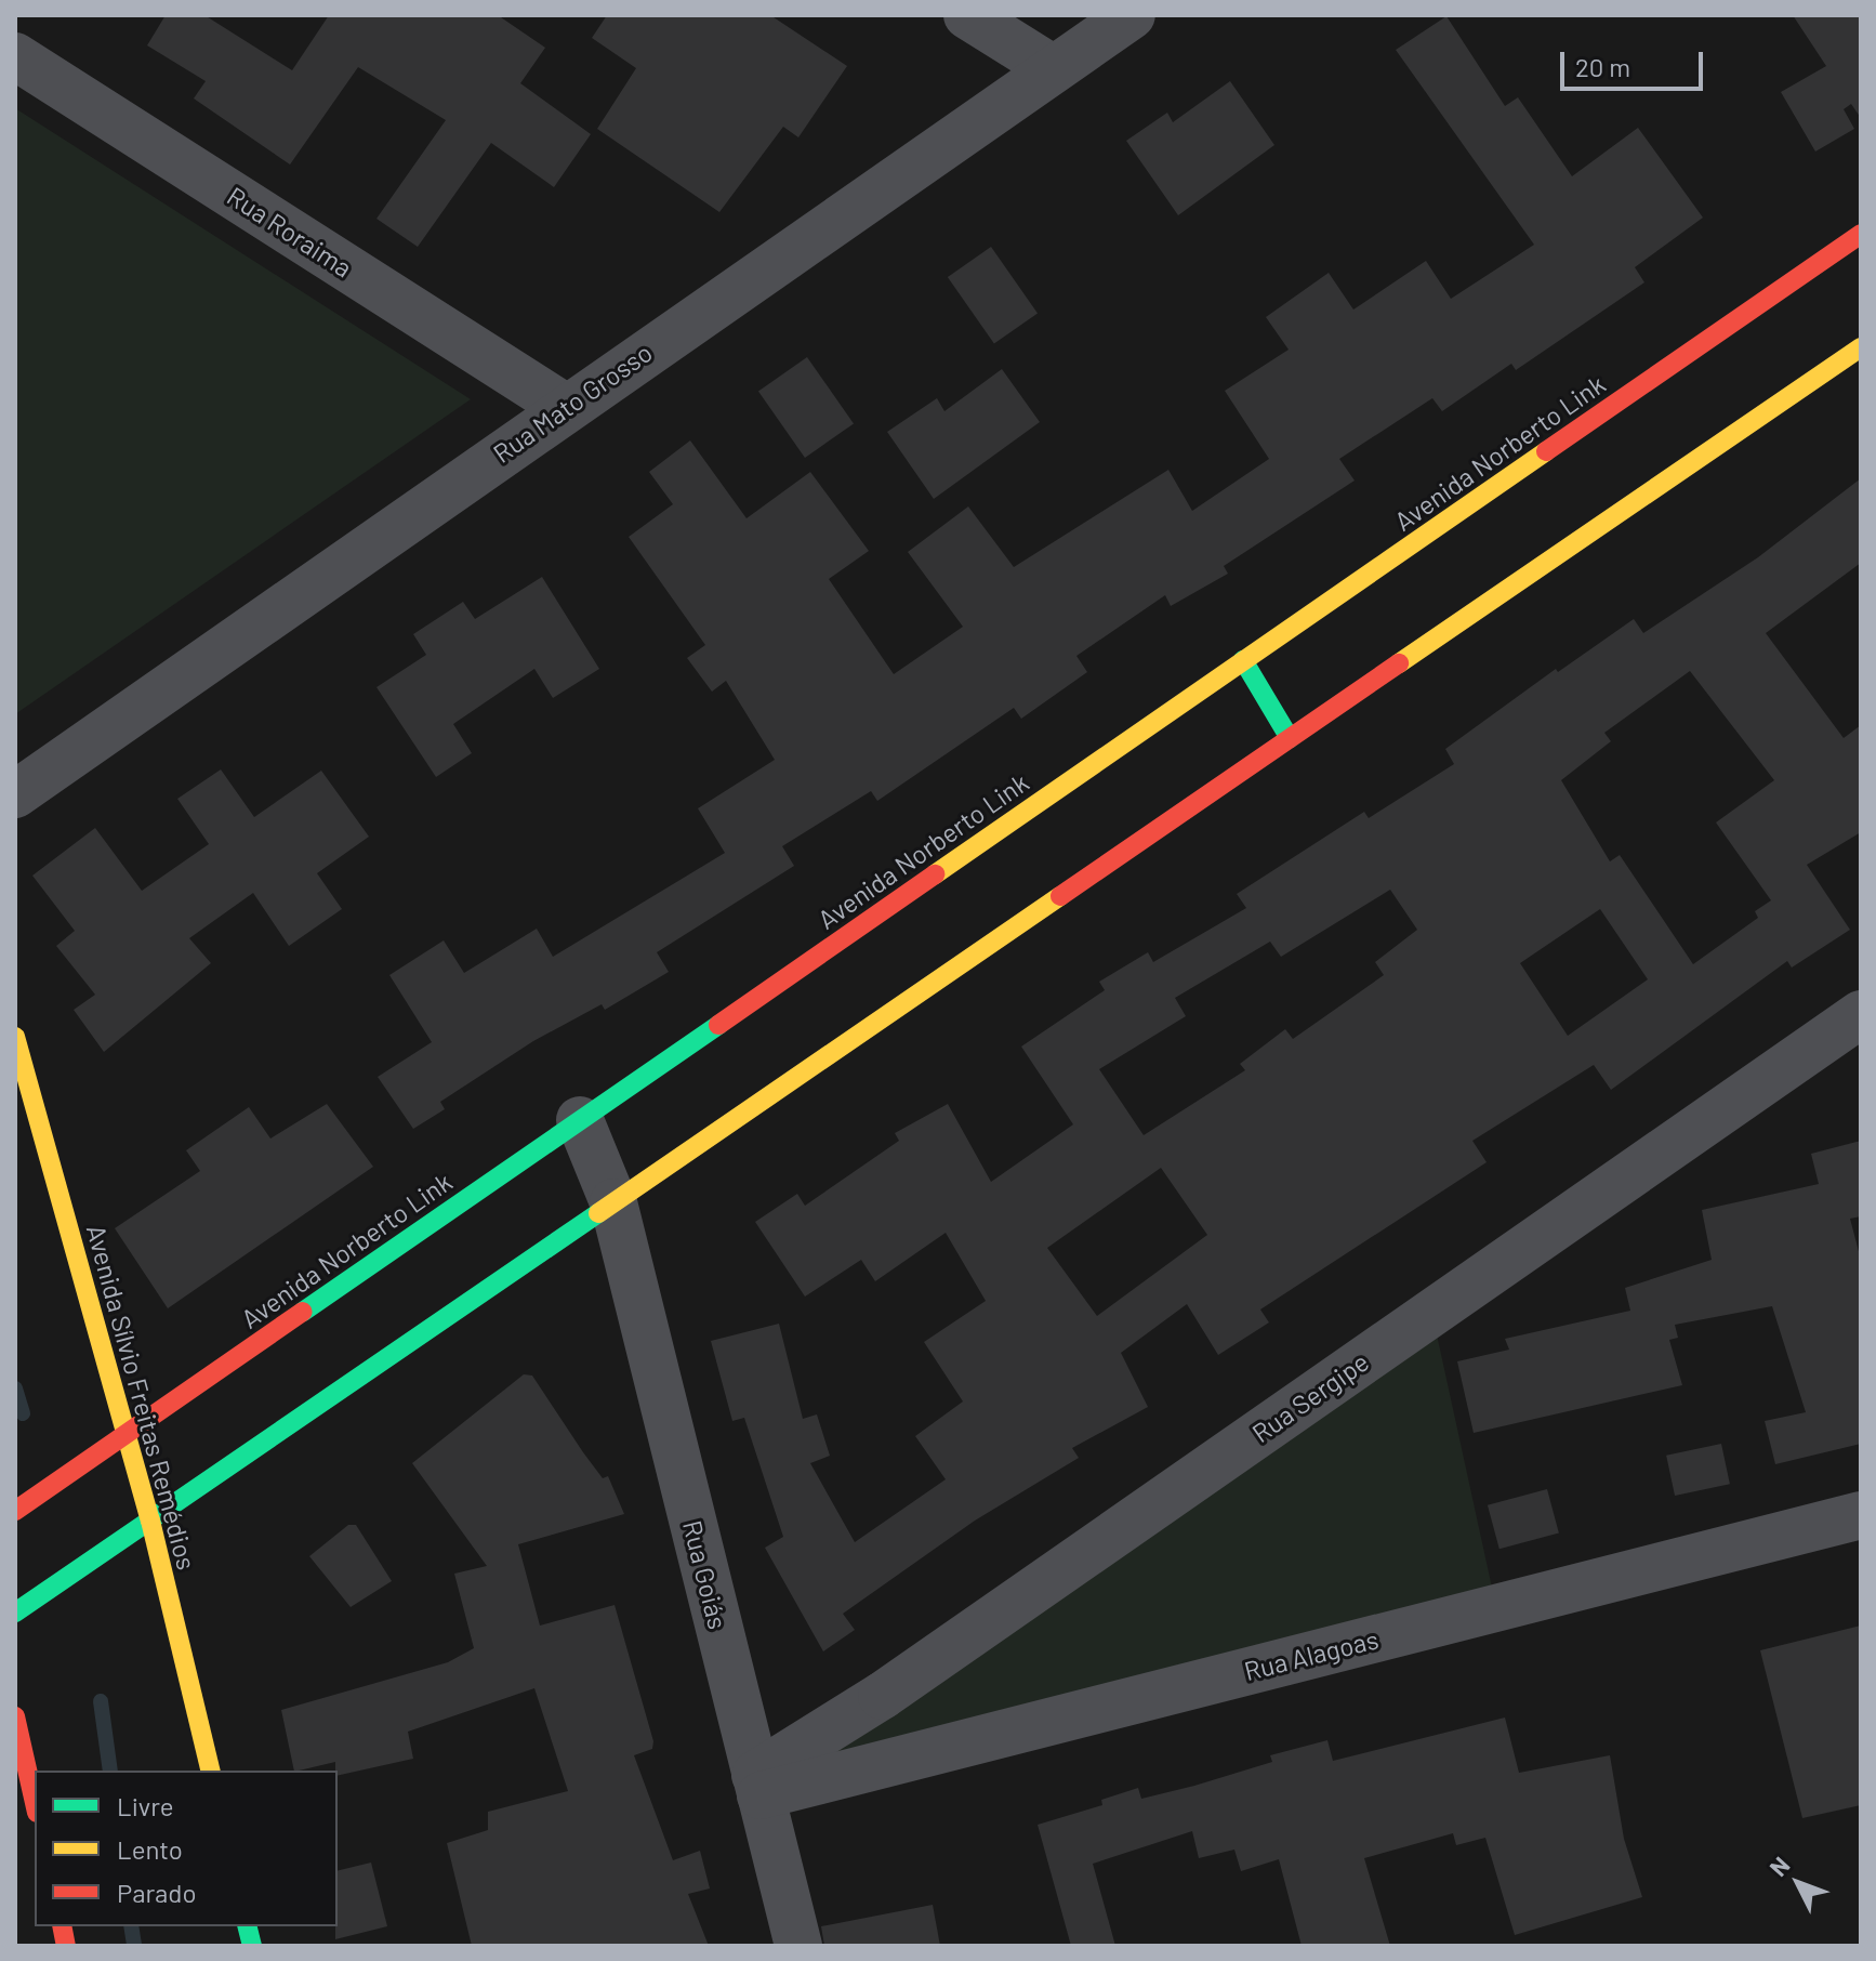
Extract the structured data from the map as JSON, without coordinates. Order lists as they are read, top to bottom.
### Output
{
  "streets": {
    "street": [
      "Rua Roraima",
      "Rua Mato Grosso",
      "Avenida Norberto Link",
      "Avenida Sílvio Freitas Remédios",
      "Rua Sergipe",
      "Rua Goiás",
      "Rua Alagoas"
    ]
  },
  "crossings": [
    ["Rua Roraima", "Rua Mato Grosso"],
    ["Avenida Norberto Link", "Avenida Sílvio Freitas Remédios"],
    ["Avenida Norberto Link", "Rua Goiás"],
    ["Rua Sergipe", "Rua Goiás"],
    ["Rua Sergipe", "Rua Alagoas"],
    ["Rua Goiás", "Rua Alagoas"]
  ],
  "legend": ["Livre", "Lento", "Parado"],
  "scale_bar": "20 m",
  "north": "top left"
}
